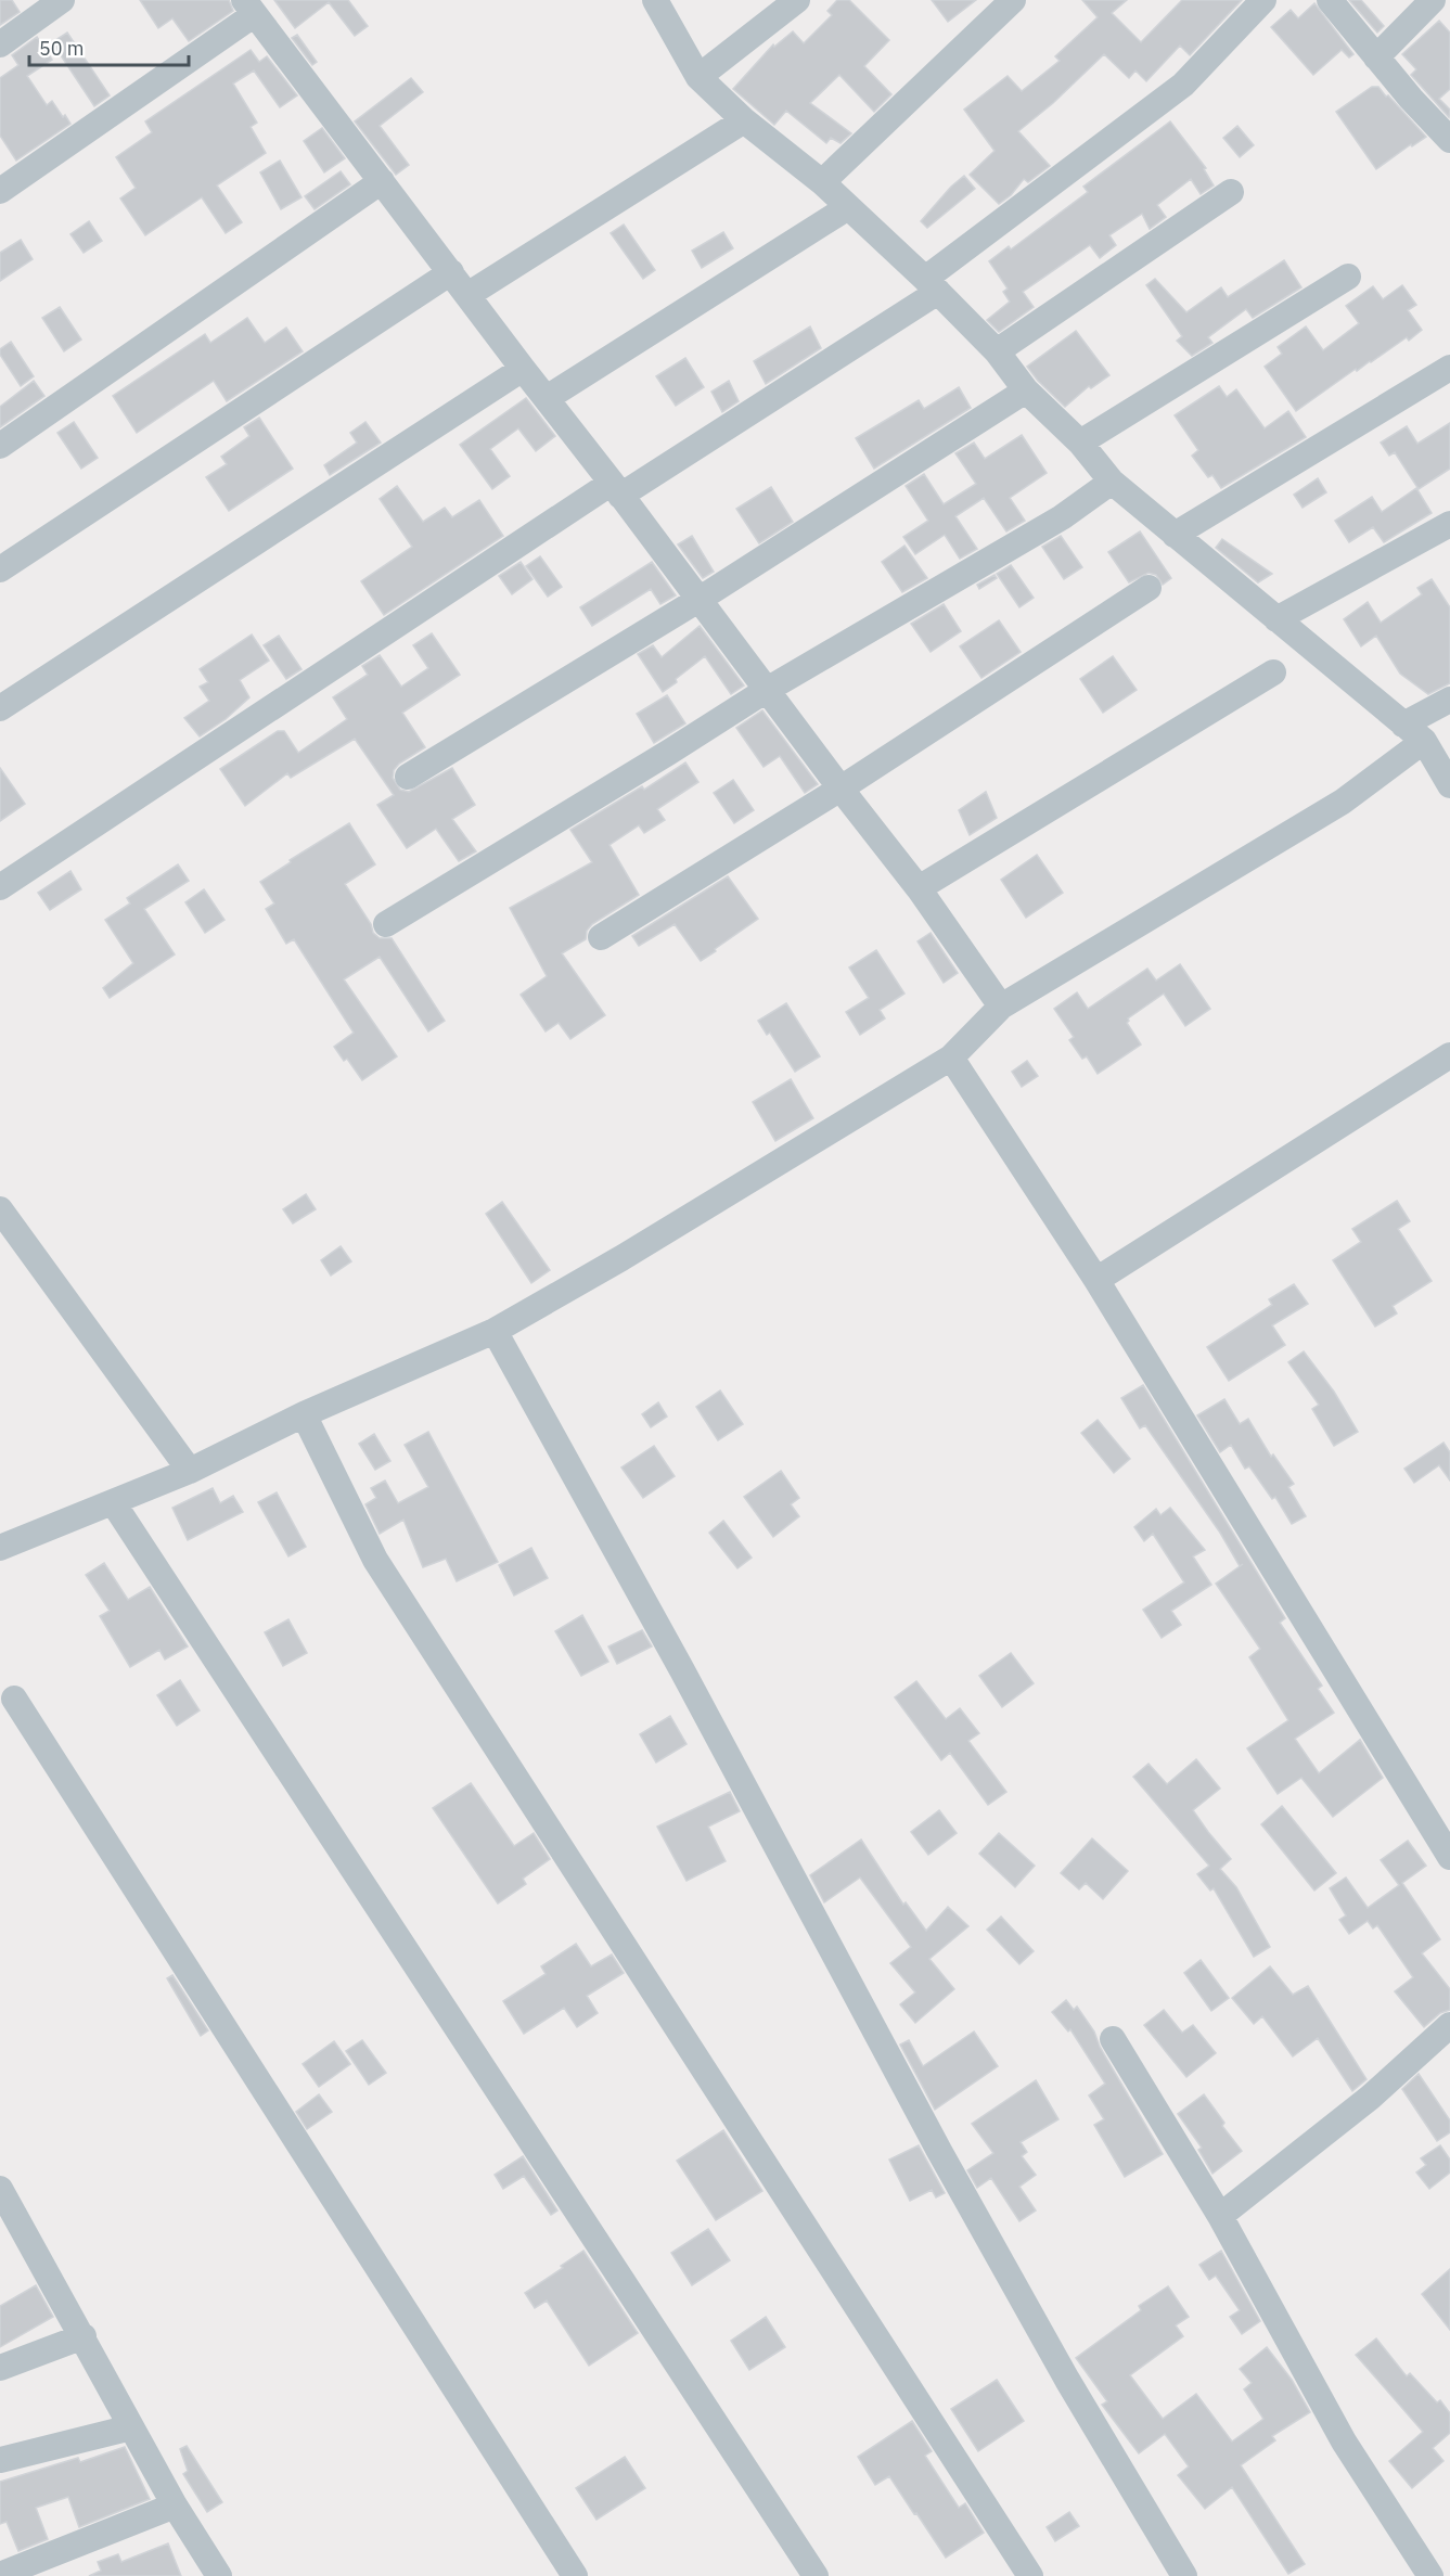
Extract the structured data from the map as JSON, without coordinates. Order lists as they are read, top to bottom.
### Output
{
  "scale_bar": "50 m"
}
